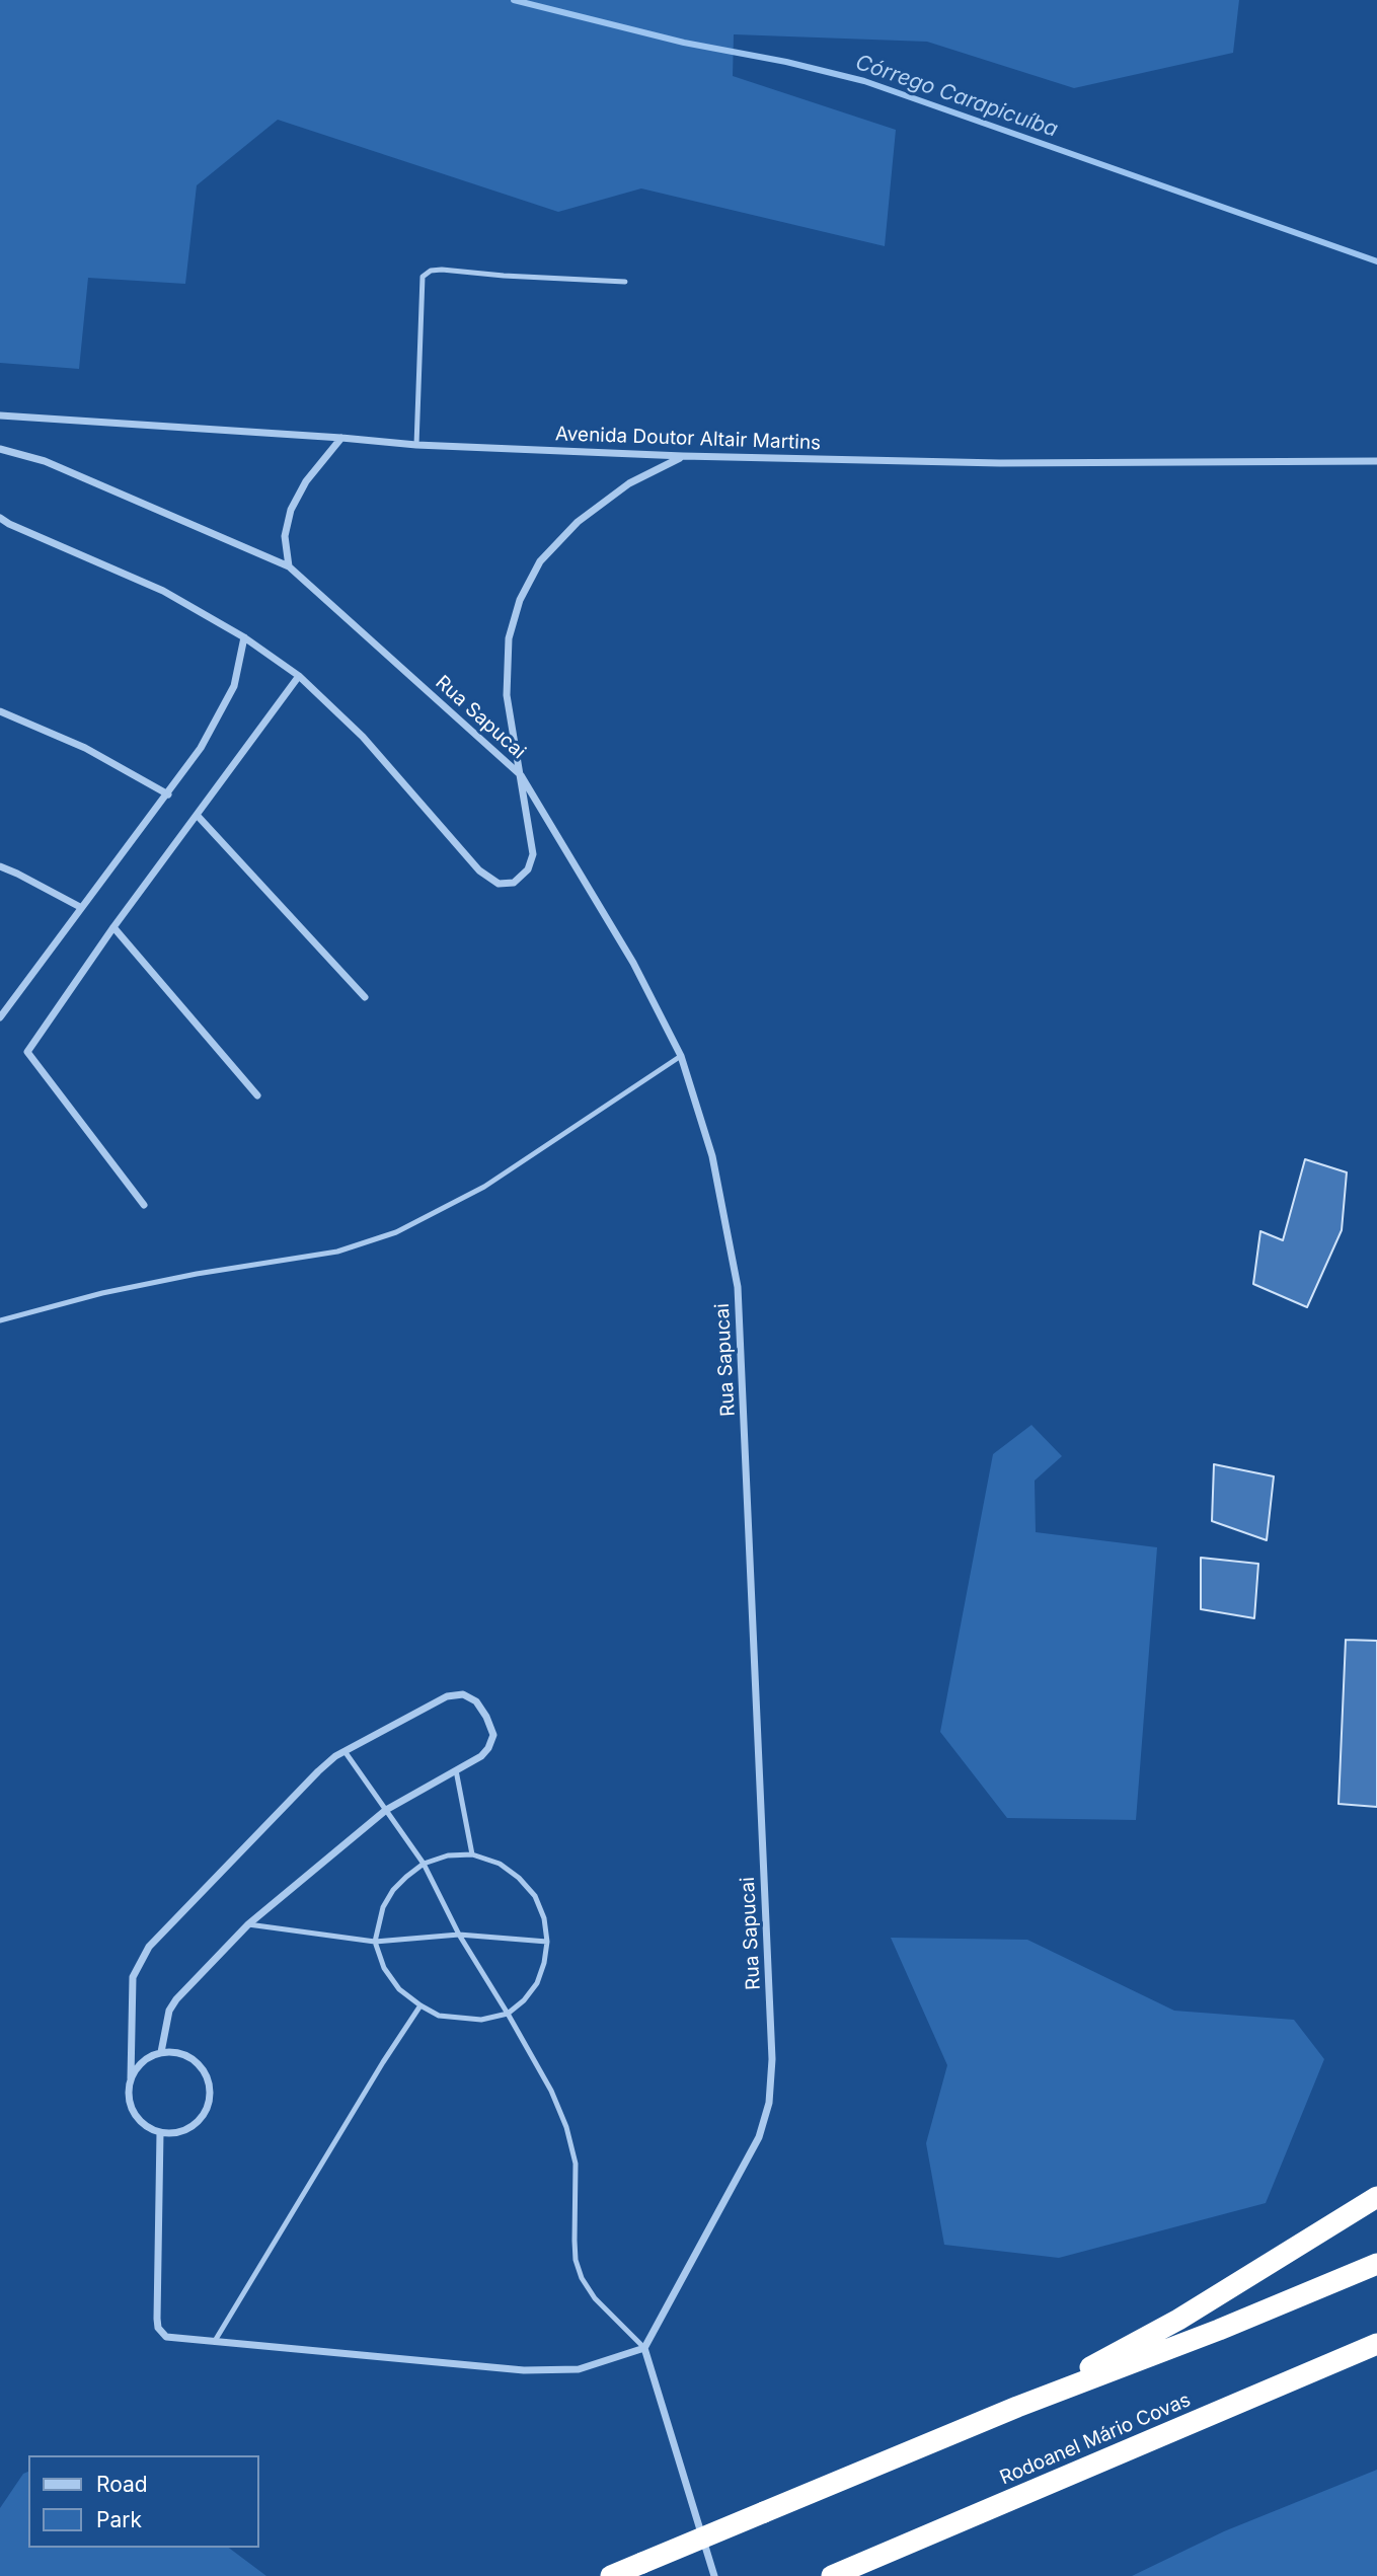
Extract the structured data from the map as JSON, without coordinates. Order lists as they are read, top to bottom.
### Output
{
  "streets": {
    "highway": ["Rodoanel Mário Covas"],
    "street": ["Avenida Doutor Altair Martins", "Rua Sapucai"]
  },
  "water": ["Córrego Carapicuíba"],
  "legend": ["Road", "Park"]
}
